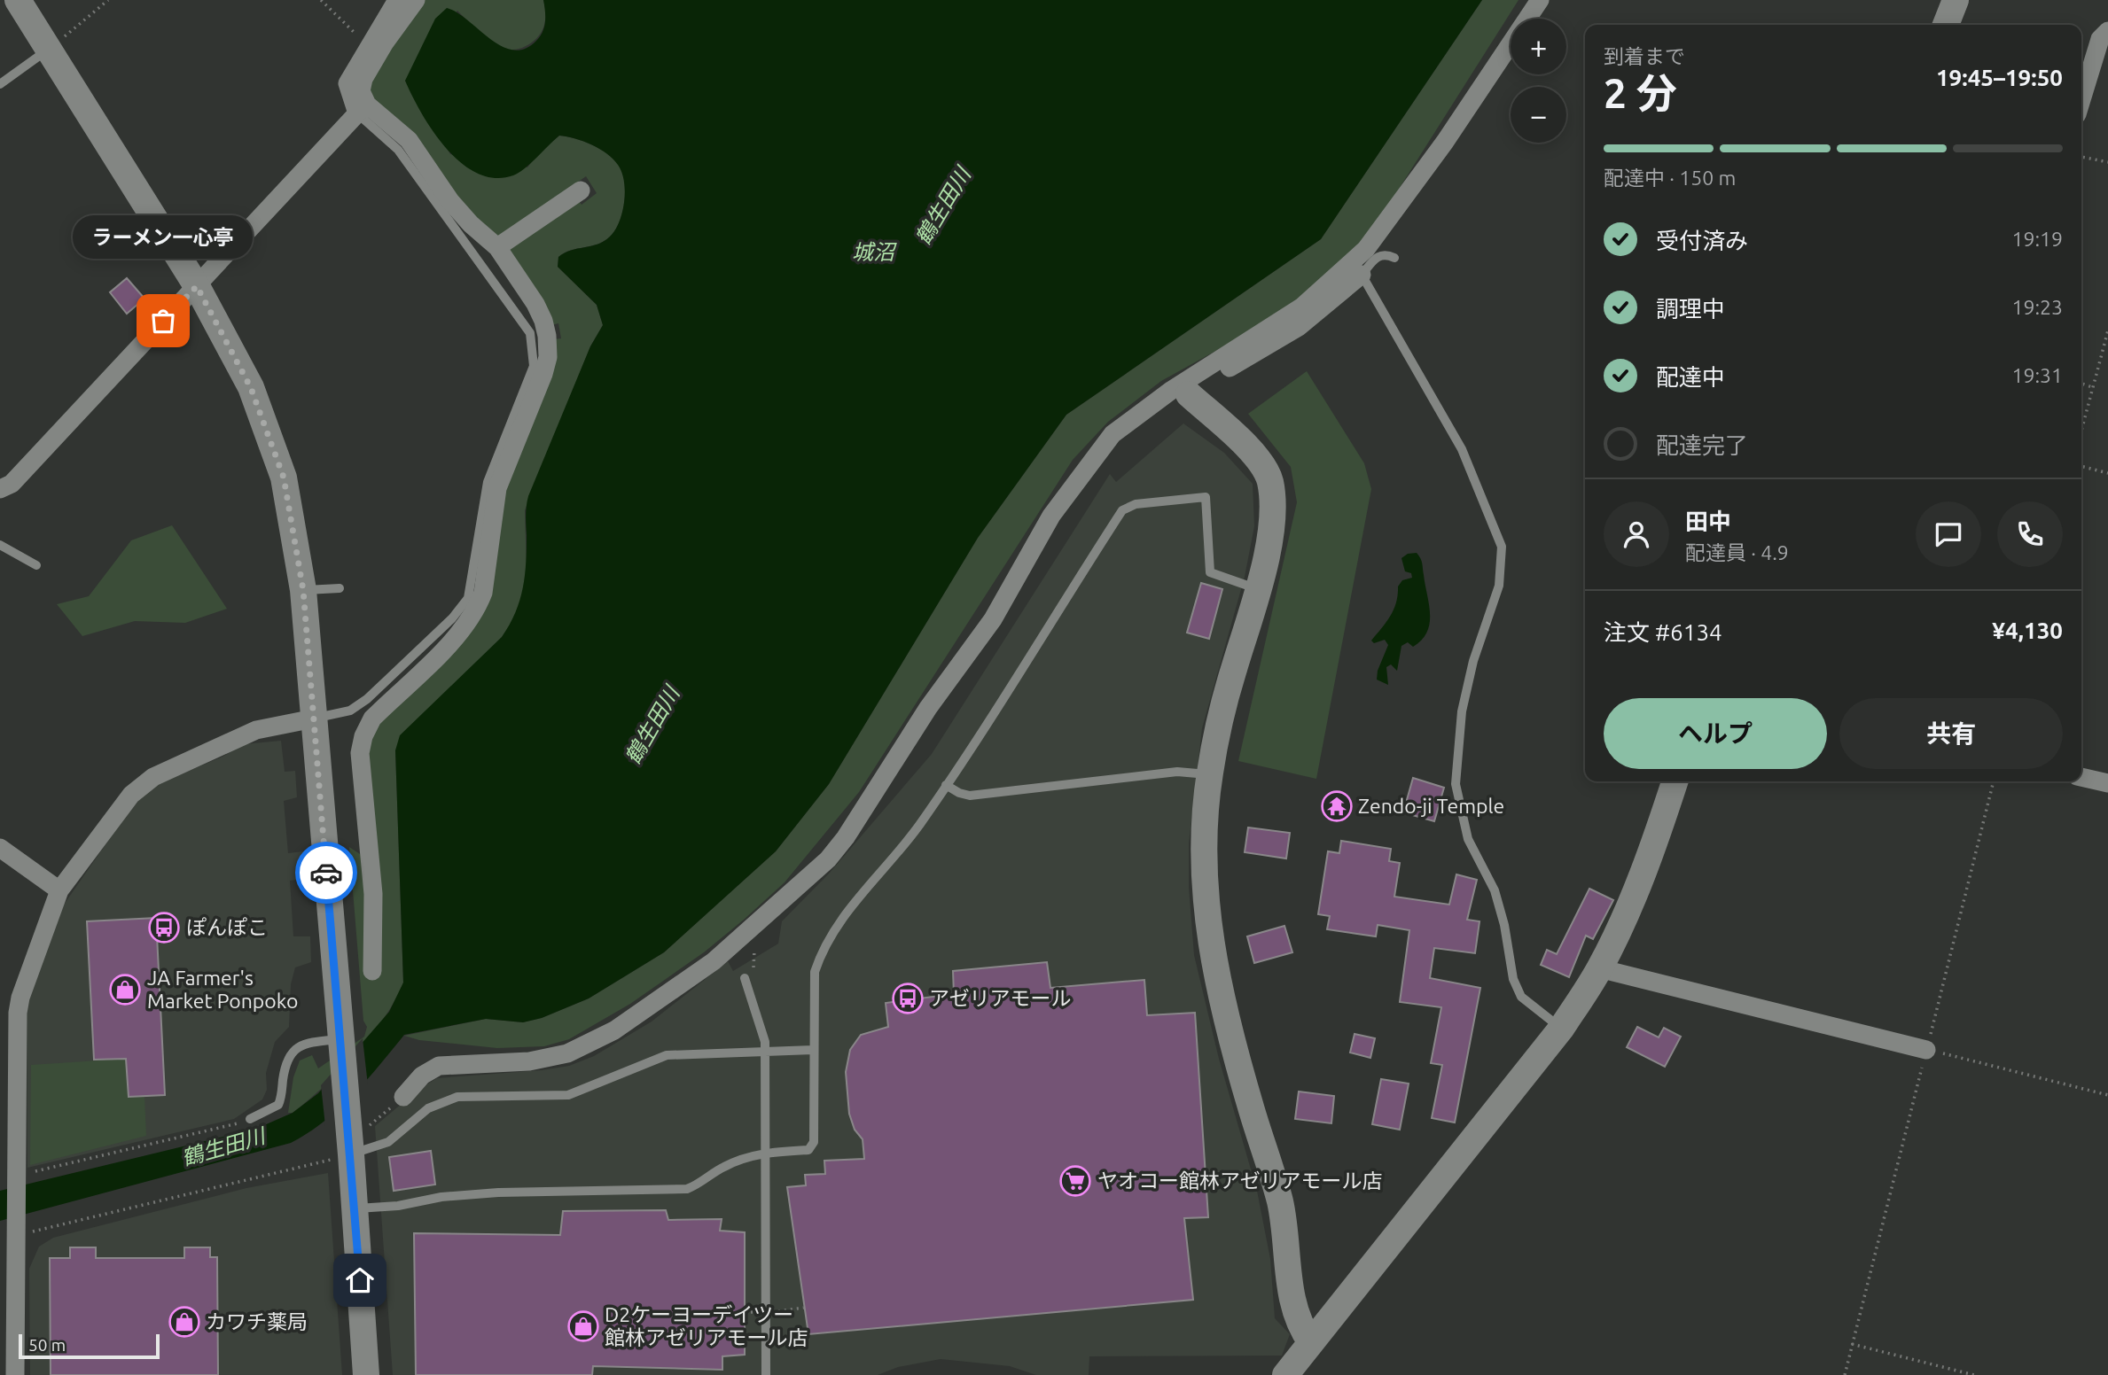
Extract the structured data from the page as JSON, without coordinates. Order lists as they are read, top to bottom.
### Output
{
  "water": ["鶴生田川", "城沼"],
  "places": {
    "other": ["ラーメン一心亭"],
    "temple": ["Zendo-ji Temple"],
    "bus stop": ["ぽんぽこ", "アゼリアモール"],
    "shop": ["JA Farmer's Market Ponpoko", "カワチ薬局", "D2ケーヨーデイツー 館林アゼリアモール店"],
    "supermarket": ["ヤオコー館林アゼリアモール店"]
  },
  "scale_bar": "50 m",
  "page": {
    "map_buttons": ["+", "−"],
    "heading": ["2 分", "到着まで", "19:45–19:50"],
    "panel": [
      "田中",
      "配達員 · 4.9",
      "注文 #6134",
      "¥4,130"
    ],
    "bar": "配達中 · 150 m",
    "list": [
      ["受付済み", "19:19"],
      ["調理中", "19:23"],
      ["配達中", "19:31"],
      "配達完了"
    ],
    "bubble": "ラーメン一心亭",
    "buttons": ["ヘルプ", "共有"],
    "scale": "50 m"
  }
}
